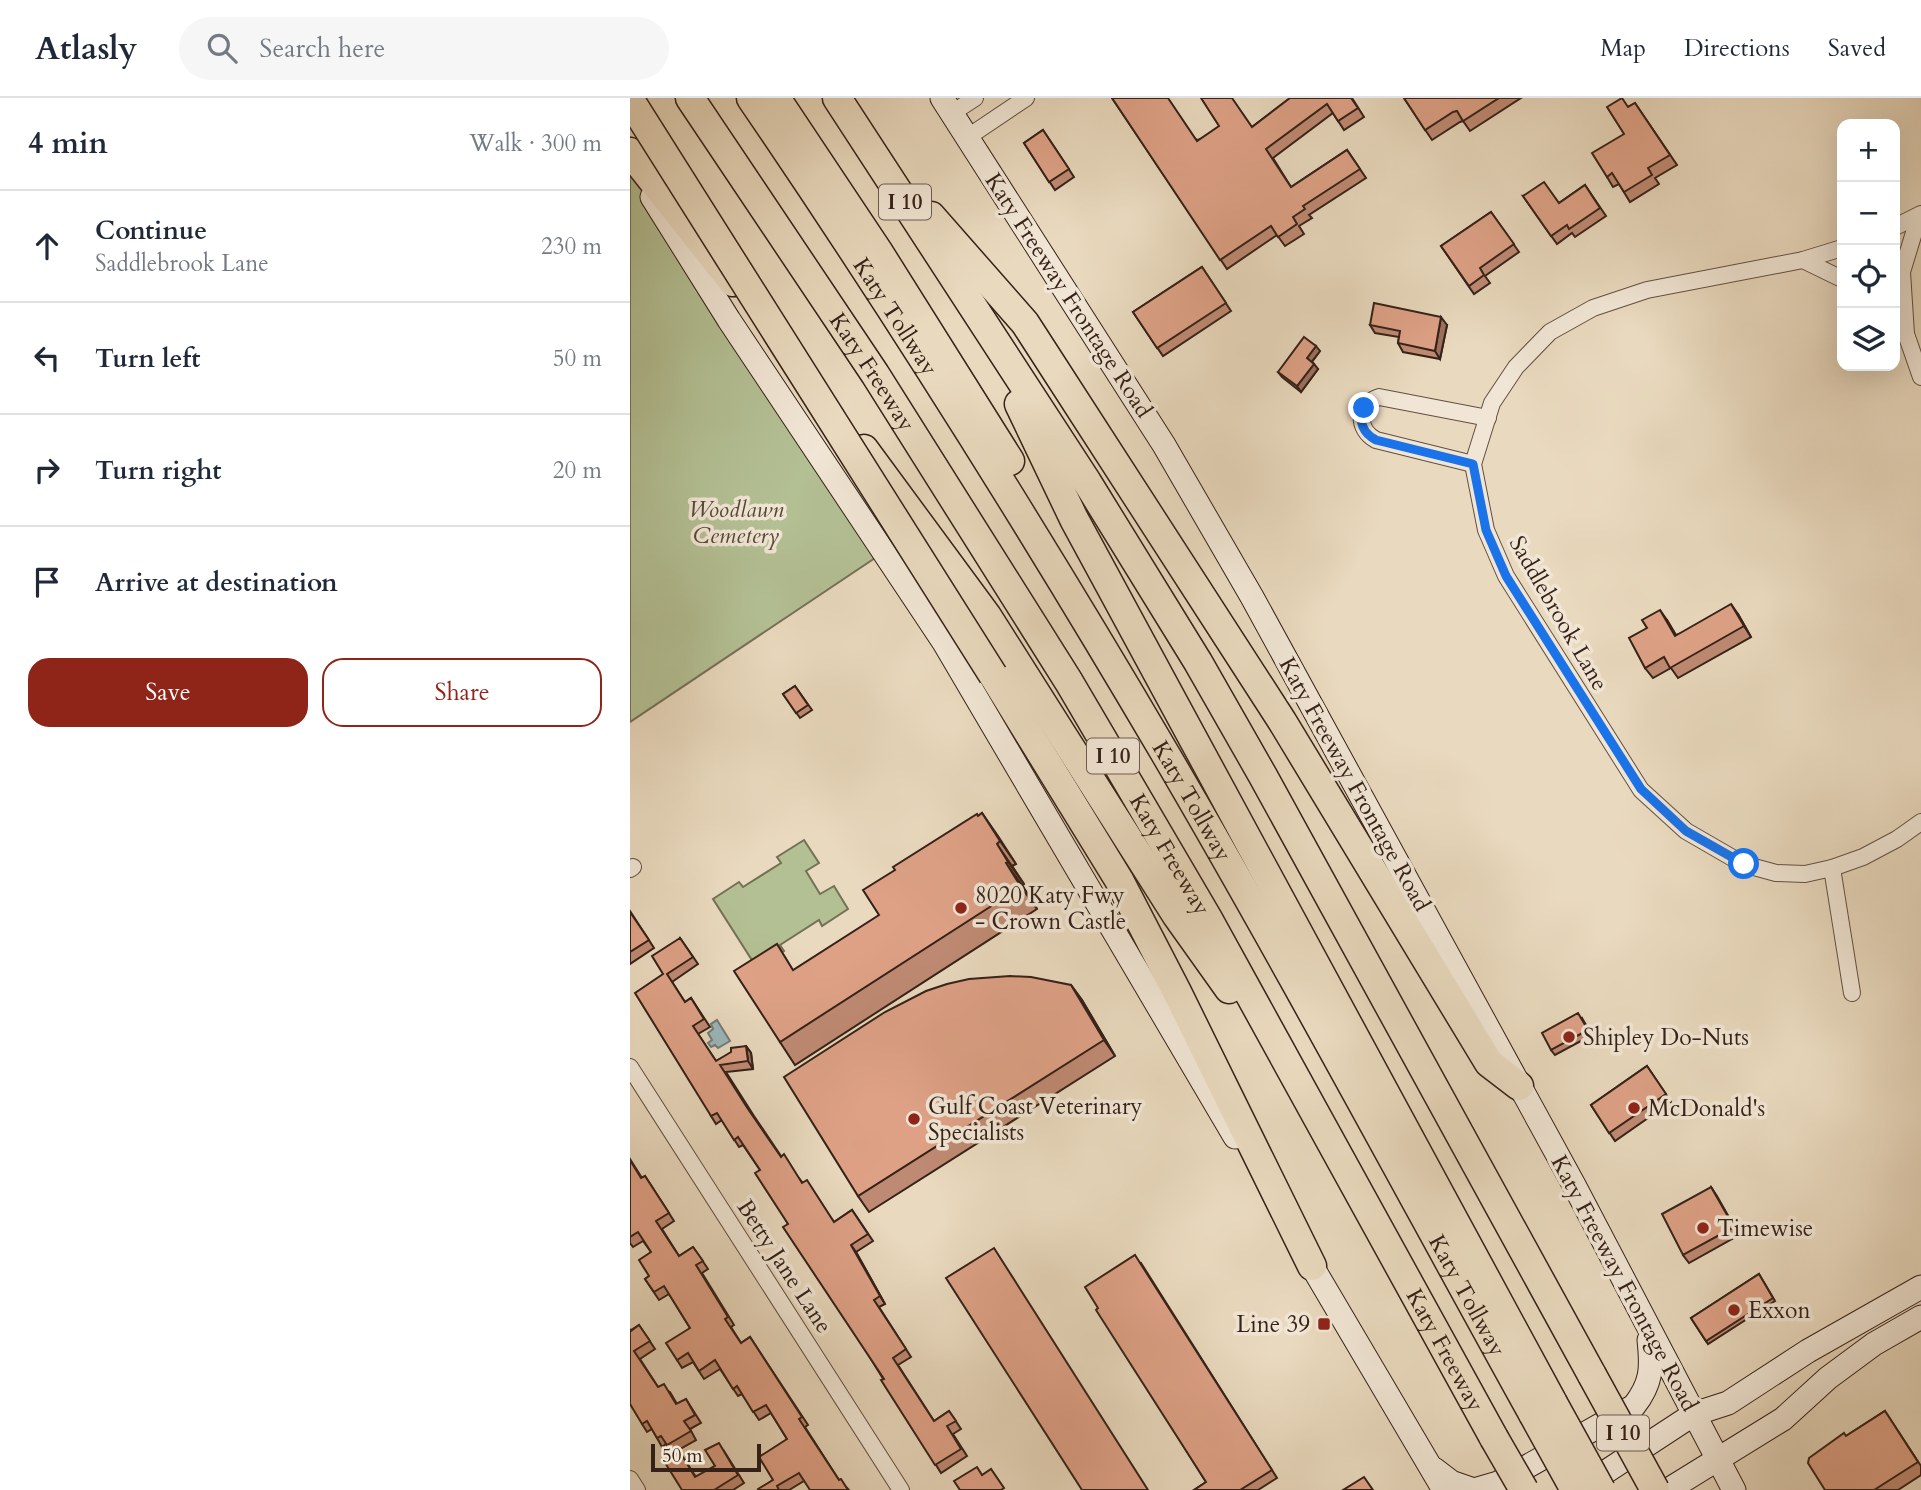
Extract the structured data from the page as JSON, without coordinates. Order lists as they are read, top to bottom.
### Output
{
  "streets": {
    "highway": ["I 10", "Katy Tollway", "Katy Freeway"],
    "main road": ["Katy Freeway Frontage Road"],
    "street": ["Saddlebrook Lane", "Betty Jane Lane"]
  },
  "parks": ["Woodlawn Cemetery"],
  "places": {
    "other": [
      "8020 Katy Fwy - Crown Castle",
      "Shipley Do-Nuts",
      "McDonald's",
      "Gulf Coast Veterinary Specialists",
      "Timewise",
      "Exxon"
    ],
    "transit": ["Line 39"]
  },
  "scale_bar": "50 m",
  "page": {
    "header": "Atlasly",
    "search": "Search here",
    "nav": ["Map", "Directions", "Saved"],
    "heading": ["4 min", "Walk · 300 m"],
    "map_buttons": ["+", "−"],
    "list": [
      ["Continue", "Saddlebrook Lane", "230 m"],
      ["Turn left", "50 m"],
      ["Turn right", "20 m"],
      "Arrive at destination"
    ],
    "buttons": ["Save", "Share"],
    "scale": "50 m"
  }
}
